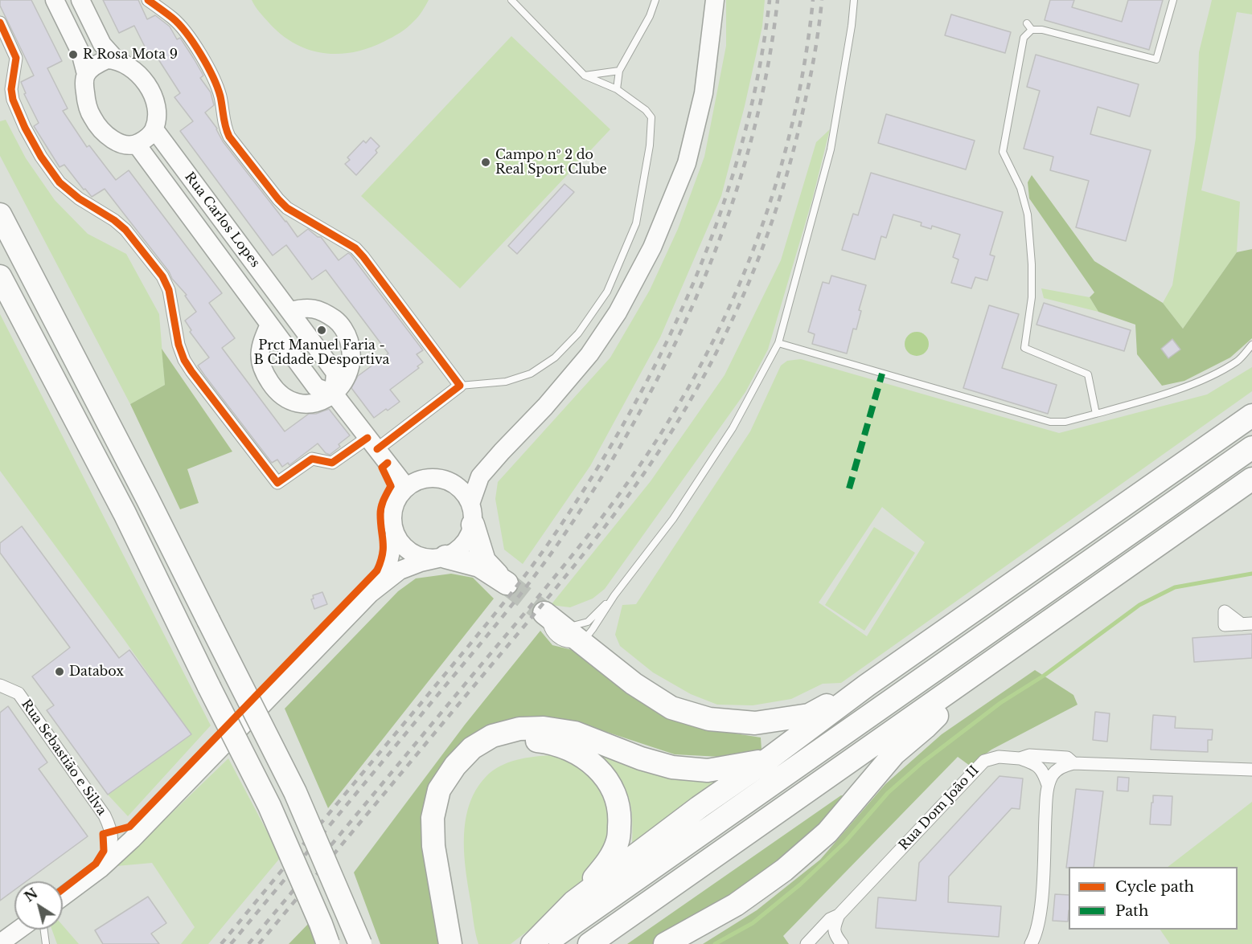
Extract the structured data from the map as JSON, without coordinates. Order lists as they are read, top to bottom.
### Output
{
  "streets": {
    "street": ["Rua Carlos Lopes", "Rua Sebastião e Silva", "Rua Dom João II"]
  },
  "places": [
    "R Rosa Mota 9",
    "Campo nº 2 do Real Sport Clube",
    "Prct Manuel Faria - B Cidade Desportiva",
    "Databox"
  ],
  "legend": ["Cycle path", "Path"],
  "north": "top left"
}
